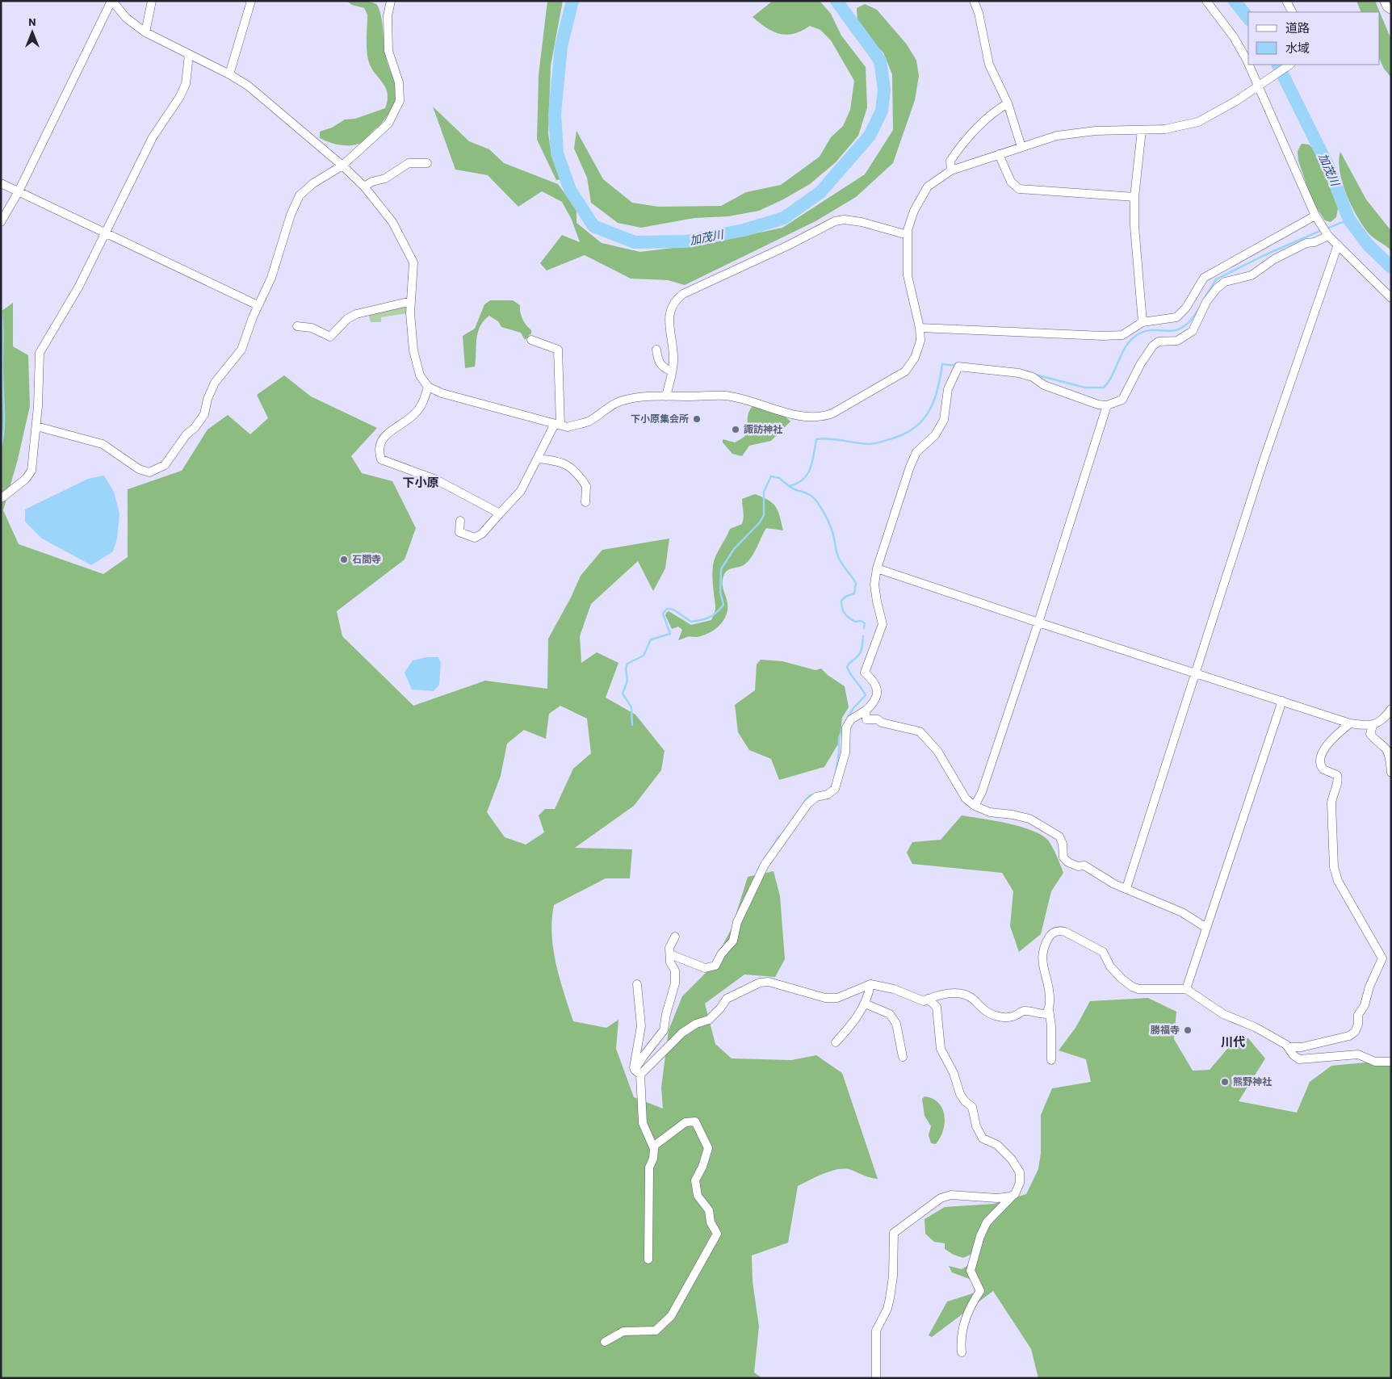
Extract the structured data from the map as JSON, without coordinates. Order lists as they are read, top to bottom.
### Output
{
  "districts": ["下小原", "川代"],
  "water": ["加茂川"],
  "places": [
    "下小原集会所",
    "諏訪神社",
    "石間寺",
    "勝福寺",
    "熊野神社"
  ],
  "legend": ["道路", "水域"],
  "north": "top"
}
